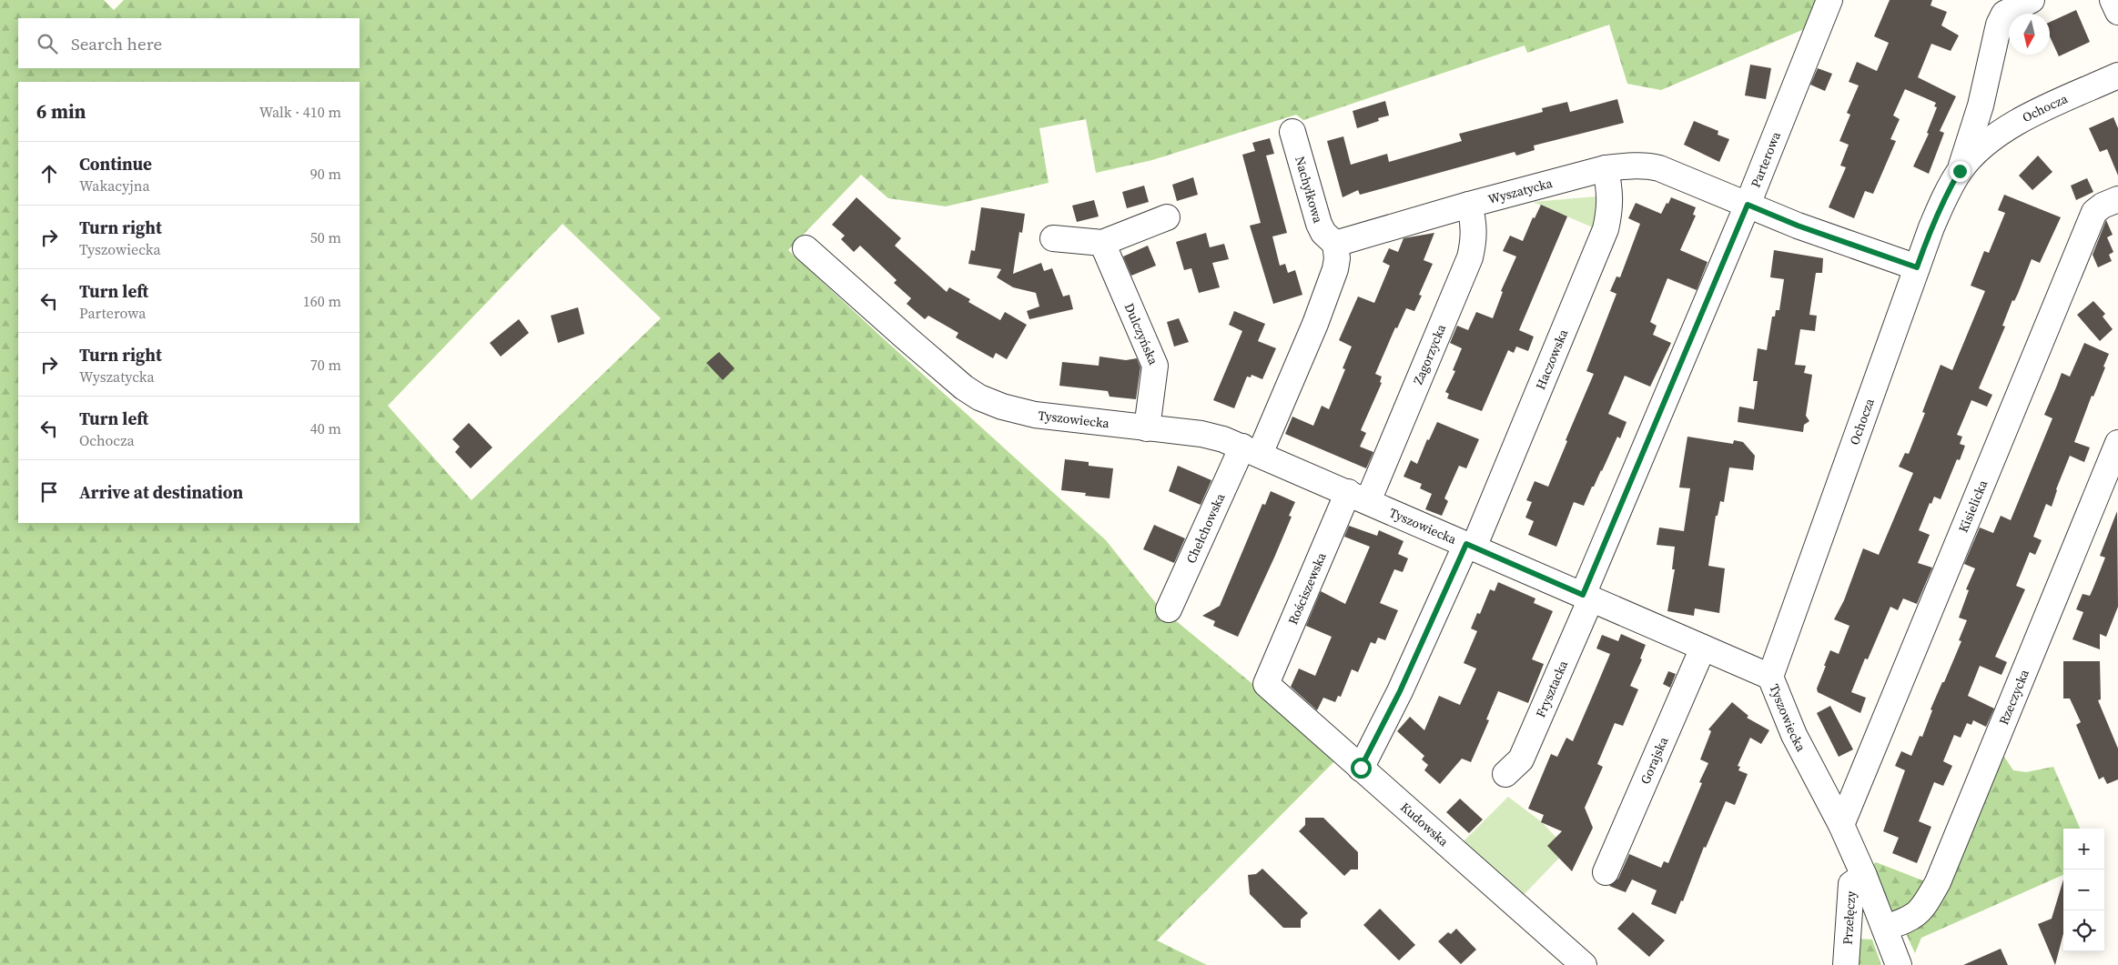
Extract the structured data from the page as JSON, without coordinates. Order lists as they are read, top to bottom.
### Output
{
  "streets": {
    "street": [
      "Ochocza",
      "Parterowa",
      "Nachyłkowa",
      "Wyszatycka",
      "Dulczyńska",
      "Zagorzycka",
      "Haczowska",
      "Tyszowiecka",
      "Kisielicka",
      "Chełchowska",
      "Rościszewska",
      "Frysztacka",
      "Rzeczycka",
      "Gorajska",
      "Kudowska",
      "Przełęczy"
    ]
  },
  "crossings": [
    ["Ochocza", "Wyszatycka"],
    ["Ochocza", "Tyszowiecka"],
    ["Parterowa", "Wyszatycka"],
    ["Parterowa", "Tyszowiecka"],
    ["Parterowa", "Frysztacka"],
    ["Nachyłkowa", "Wyszatycka"],
    ["Wyszatycka", "Zagorzycka"],
    ["Wyszatycka", "Haczowska"],
    ["Dulczyńska", "Tyszowiecka"],
    ["Zagorzycka", "Tyszowiecka"],
    ["Zagorzycka", "Rościszewska"],
    ["Haczowska", "Tyszowiecka"],
    ["Haczowska", "Kudowska"],
    ["Tyszowiecka", "Kisielicka"],
    ["Tyszowiecka", "Chełchowska"],
    ["Tyszowiecka", "Rościszewska"],
    ["Tyszowiecka", "Frysztacka"],
    ["Tyszowiecka", "Rzeczycka"],
    ["Tyszowiecka", "Gorajska"],
    ["Tyszowiecka", "Przełęczy"],
    ["Rościszewska", "Kudowska"]
  ],
  "north": "bottom",
  "page": {
    "search": "Search here",
    "heading": ["6 min", "Walk · 410 m"],
    "list": [
      ["Continue", "Wakacyjna", "90 m"],
      ["Turn right", "Tyszowiecka", "50 m"],
      ["Turn left", "Parterowa", "160 m"],
      ["Turn right", "Wyszatycka", "70 m"],
      ["Turn left", "Ochocza", "40 m"],
      "Arrive at destination"
    ],
    "map_buttons": ["+", "−"]
  }
}
